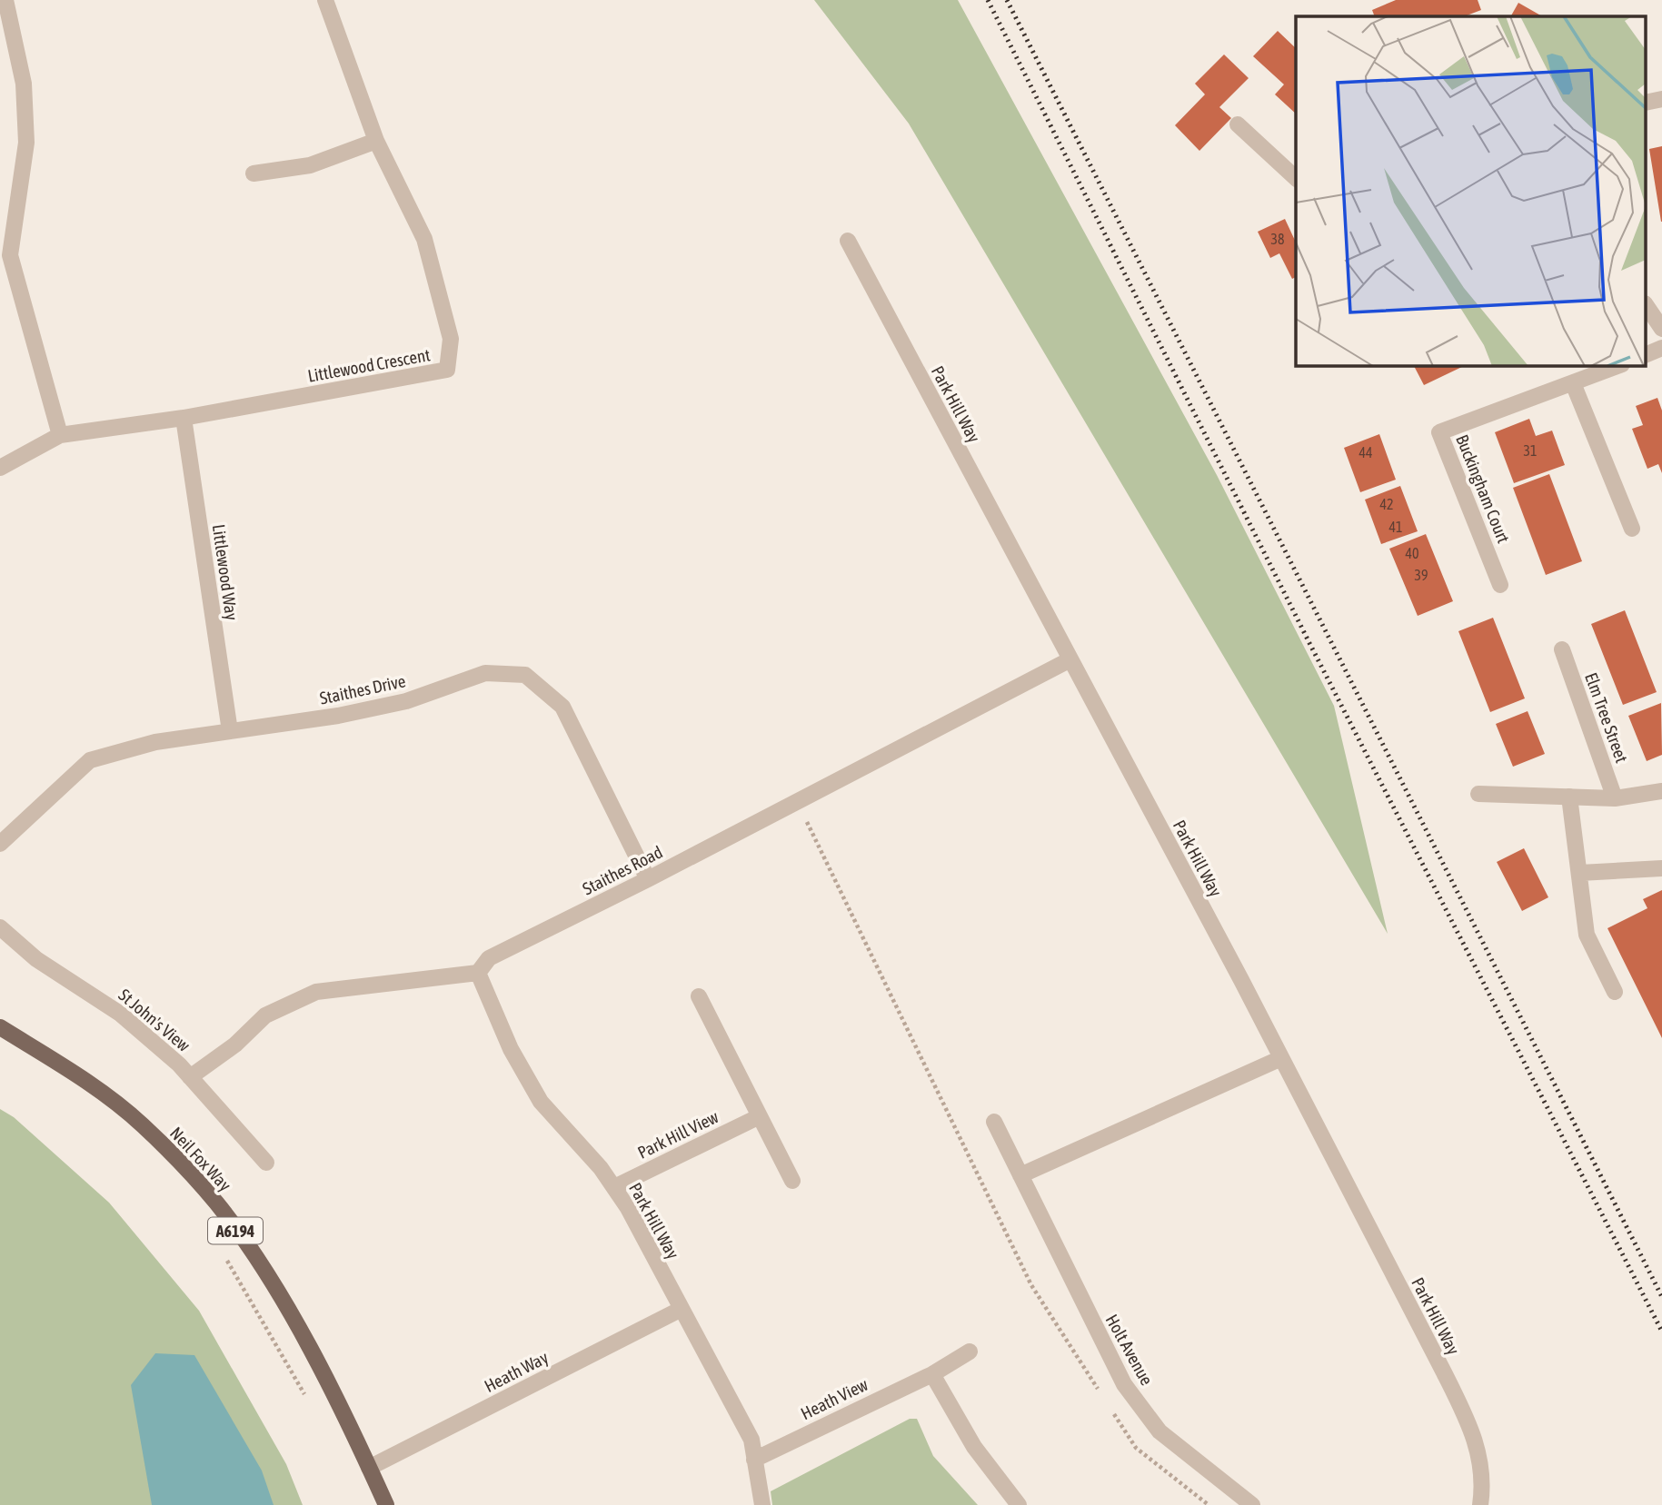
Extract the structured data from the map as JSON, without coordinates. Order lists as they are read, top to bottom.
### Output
{
  "streets": {
    "main road": ["Neil Fox Way", "A6194"],
    "street": [
      "Littlewood Crescent",
      "Park Hill Way",
      "Buckingham Court",
      "Littlewood Way",
      "Staithes Drive",
      "Elm Tree Street",
      "Staithes Road",
      "St John's View",
      "Park Hill View",
      "Holt Avenue",
      "Heath Way",
      "Heath View"
    ]
  },
  "crossings": [
    ["Littlewood Crescent", "Littlewood Way"],
    ["Park Hill Way", "Staithes Road"],
    ["Park Hill Way", "Park Hill View"],
    ["Park Hill Way", "Heath Way"],
    ["Park Hill Way", "Heath View"],
    ["Littlewood Way", "Staithes Drive"],
    ["Staithes Drive", "Staithes Road"],
    ["Neil Fox Way", "Heath Way"]
  ],
  "house_numbers": [
    "38",
    "31",
    "44",
    "42",
    "41",
    "40",
    "39"
  ]
}
